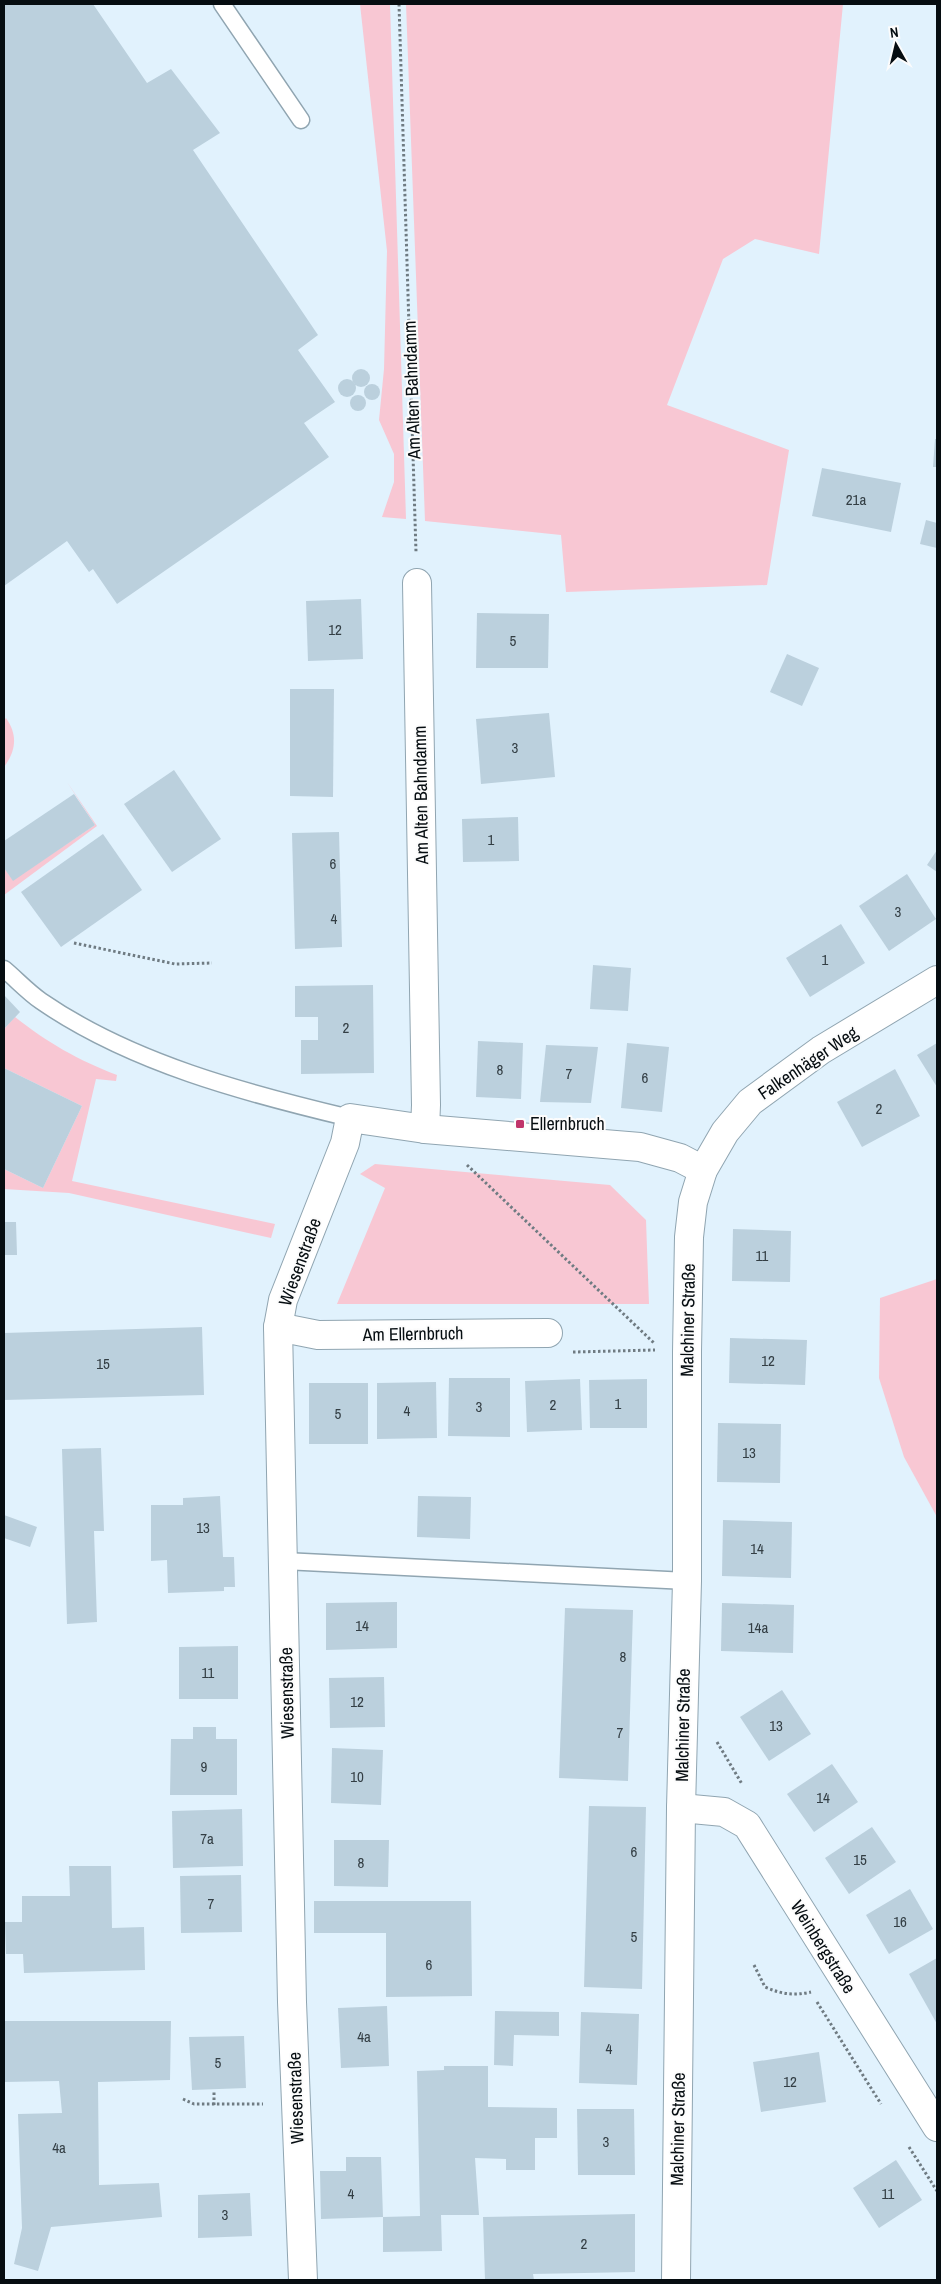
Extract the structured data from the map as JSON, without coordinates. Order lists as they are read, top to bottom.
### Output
{
  "streets": {
    "street": [
      "Am Alten Bahndamm",
      "Falkenhäger Weg",
      "Wiesenstraße",
      "Malchiner Straße",
      "Am Ellernbruch",
      "Weinbergstraße"
    ]
  },
  "crossings": [
    ["Falkenhäger Weg", "Malchiner Straße"],
    ["Wiesenstraße", "Am Ellernbruch"],
    ["Malchiner Straße", "Weinbergstraße"]
  ],
  "places": {
    "transit": ["Ellernbruch"]
  },
  "house_numbers": [
    "21a",
    "12",
    "5",
    "3",
    "1",
    "6",
    "3",
    "4",
    "1",
    "2",
    "8",
    "7",
    "6",
    "2",
    "11",
    "12",
    "15",
    "1",
    "2",
    "3",
    "4",
    "5",
    "13",
    "13",
    "14",
    "14",
    "14a",
    "8",
    "11",
    "12",
    "13",
    "7",
    "9",
    "10",
    "14",
    "7a",
    "6",
    "15",
    "8",
    "7",
    "16",
    "5",
    "6",
    "4a",
    "4",
    "5",
    "12",
    "3",
    "4a",
    "4",
    "11",
    "3",
    "2"
  ],
  "north": "top"
}
